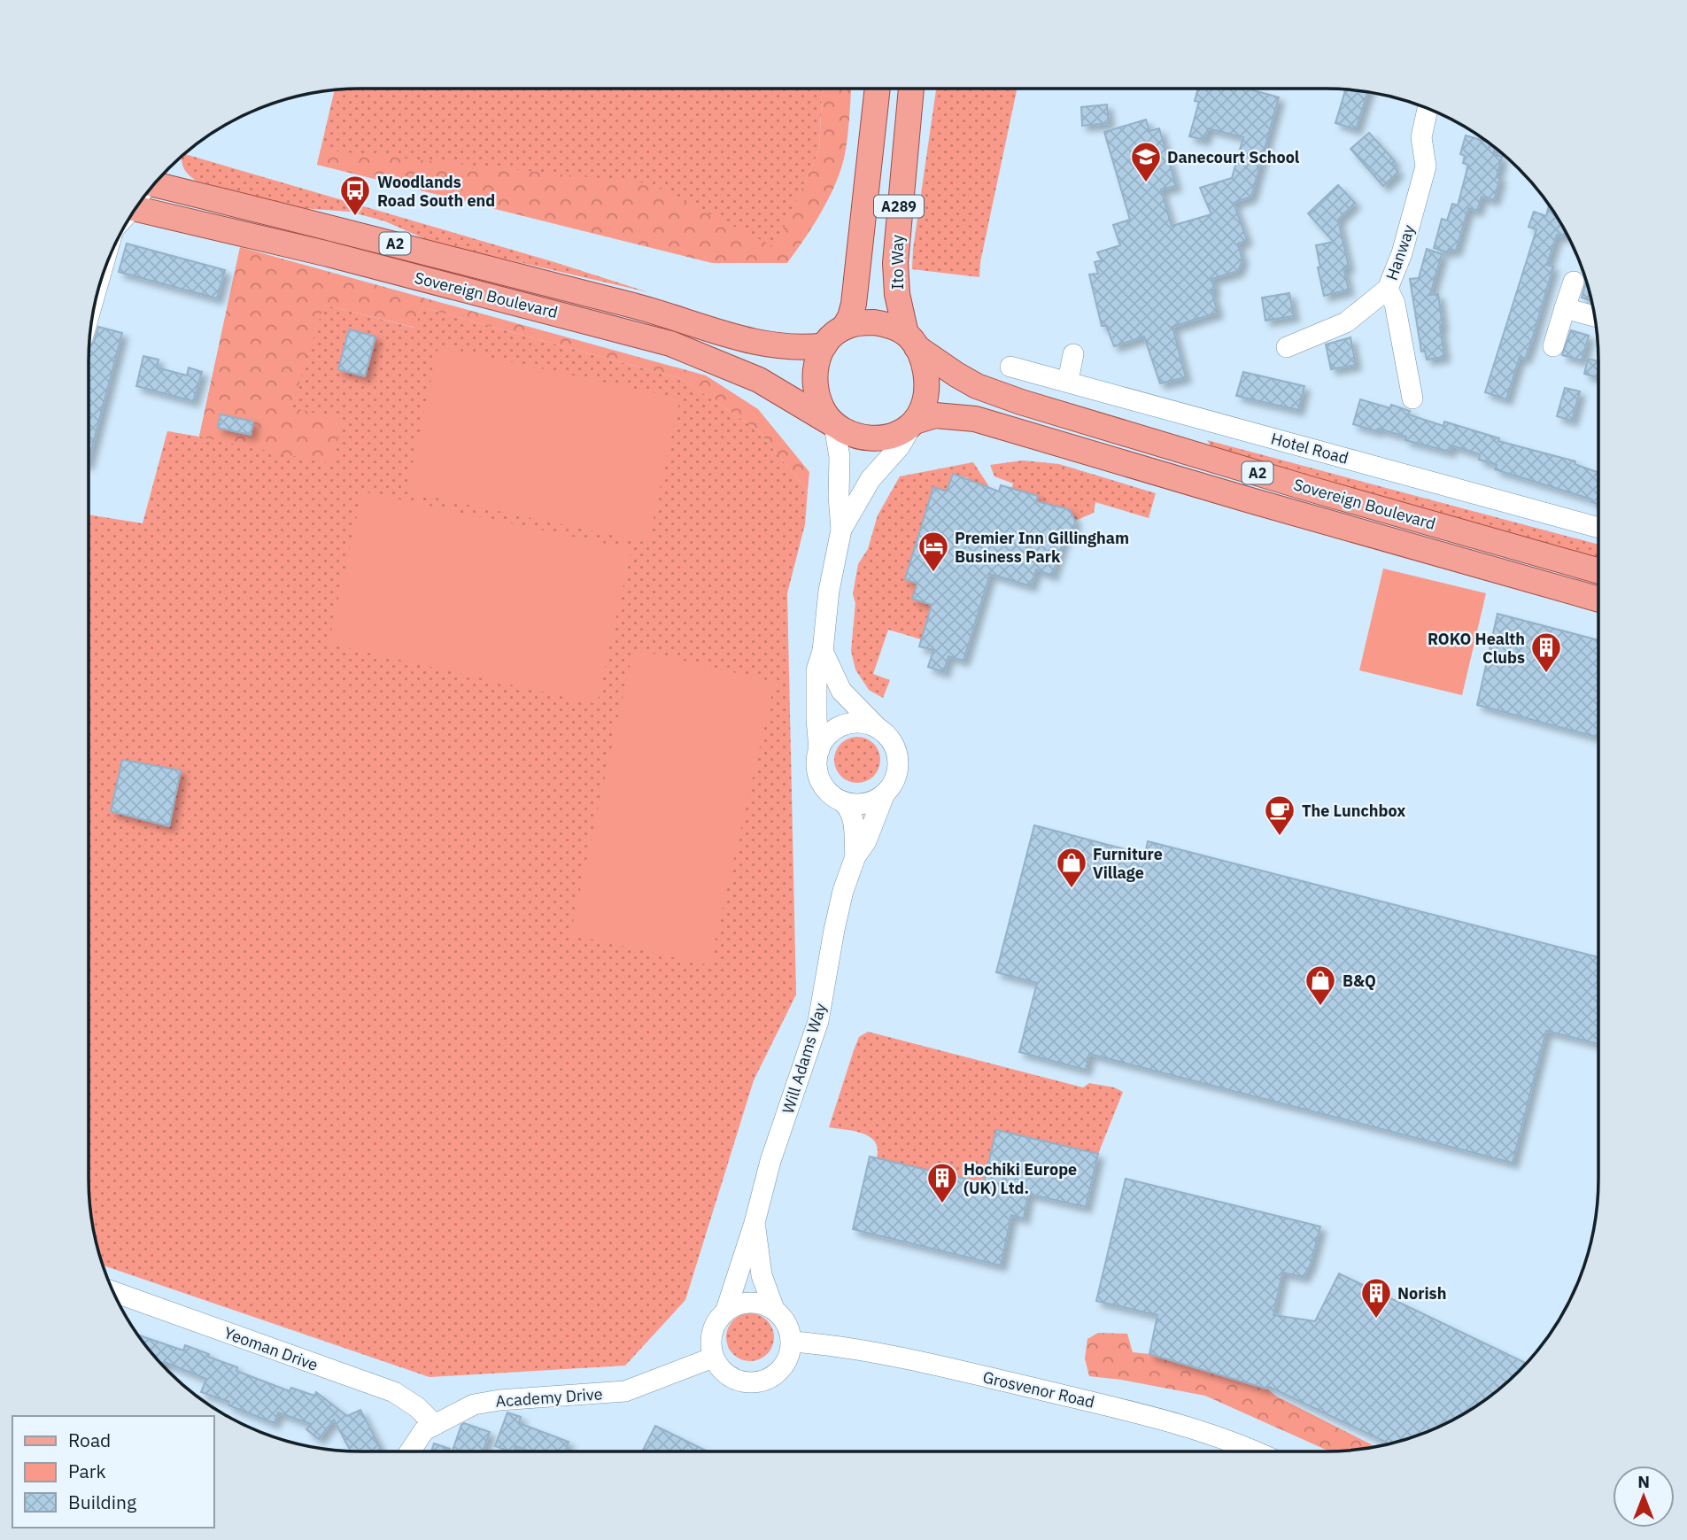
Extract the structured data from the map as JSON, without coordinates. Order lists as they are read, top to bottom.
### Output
{
  "streets": {
    "main road": [
      "A289",
      "A2",
      "Ito Way",
      "Sovereign Boulevard"
    ],
    "street": [
      "Hanway",
      "Hotel Road",
      "Will Adams Way",
      "Yeoman Drive",
      "Grosvenor Road",
      "Academy Drive"
    ]
  },
  "crossings": [
    ["A289", "Ito Way"],
    ["A289", "Sovereign Boulevard"],
    ["Ito Way", "Sovereign Boulevard"],
    ["Will Adams Way", "Grosvenor Road"],
    ["Will Adams Way", "Academy Drive"],
    ["Yeoman Drive", "Academy Drive"],
    ["Grosvenor Road", "Academy Drive"]
  ],
  "places": {
    "school or university": ["Danecourt School"],
    "bus stop": ["Woodlands Road South end"],
    "hotel": ["Premier Inn Gillingham Business Park"],
    "building": ["ROKO Health Clubs", "Hochiki Europe (UK) Ltd.", "Norish"],
    "cafe": ["The Lunchbox"],
    "shop": ["Furniture Village", "B&Q"]
  },
  "legend": ["Road", "Park", "Building"],
  "north": "top"
}
